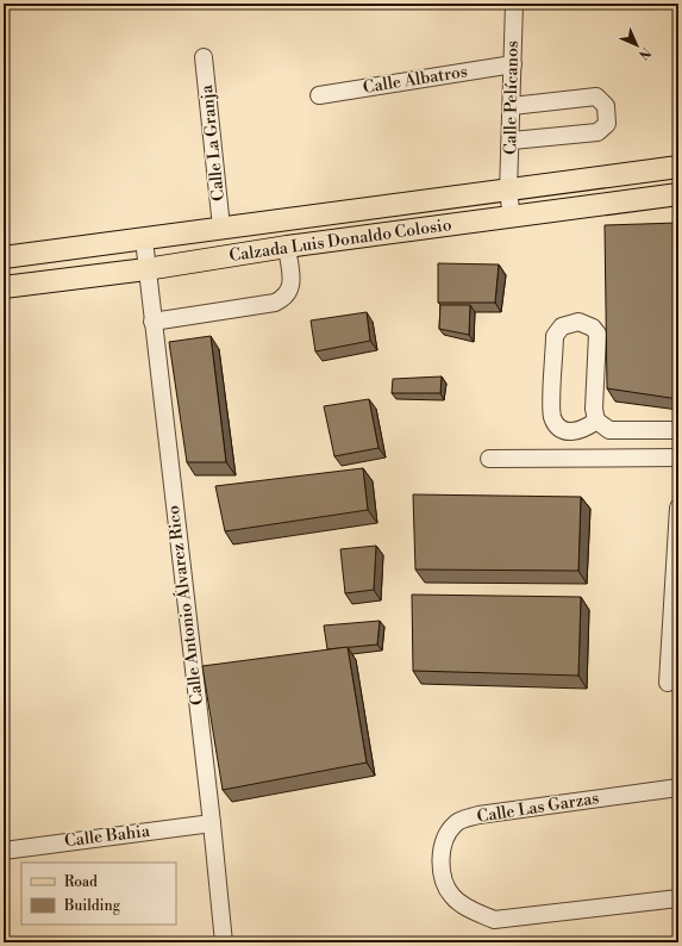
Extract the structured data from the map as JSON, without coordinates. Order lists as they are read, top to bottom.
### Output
{
  "streets": {
    "main road": ["Calzada Luis Donaldo Colosio"],
    "street": [
      "Calle Albatros",
      "Calle Pelícanos",
      "Calle La Granja",
      "Calle Antonio Álvarez Rico",
      "Calle Las Garzas",
      "Calle Bahia"
    ]
  },
  "crossings": [
    ["Calle Albatros", "Calle Pelícanos"],
    ["Calle Pelícanos", "Calzada Luis Donaldo Colosio"],
    ["Calle La Granja", "Calzada Luis Donaldo Colosio"],
    ["Calzada Luis Donaldo Colosio", "Calle Antonio Álvarez Rico"],
    ["Calle Antonio Álvarez Rico", "Calle Bahia"]
  ],
  "legend": ["Road", "Building"],
  "north": "bottom right"
}
